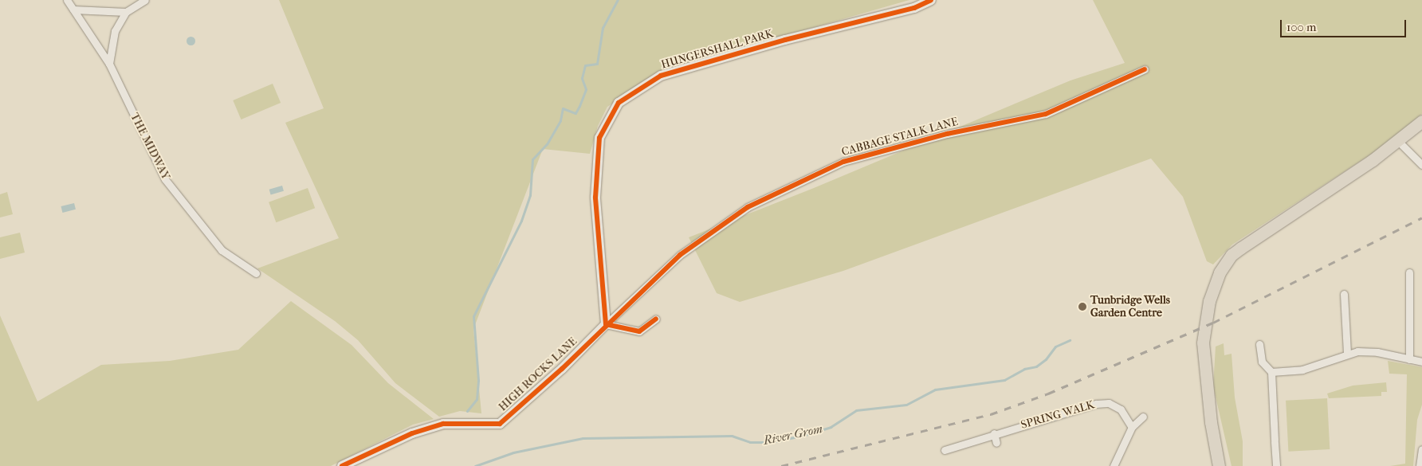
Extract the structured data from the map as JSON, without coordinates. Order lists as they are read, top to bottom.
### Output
{
  "streets": {
    "street": [
      "HUNGERSHALL PARK",
      "CABBAGE STALK LANE",
      "THE MIDWAY",
      "HIGH ROCKS LANE",
      "SPRING WALK"
    ]
  },
  "crossings": [
    ["HUNGERSHALL PARK", "CABBAGE STALK LANE"],
    ["HUNGERSHALL PARK", "HIGH ROCKS LANE"],
    ["CABBAGE STALK LANE", "HIGH ROCKS LANE"]
  ],
  "water": ["River Grom"],
  "places": ["Tunbridge Wells Garden Centre"],
  "scale_bar": "100 m"
}
